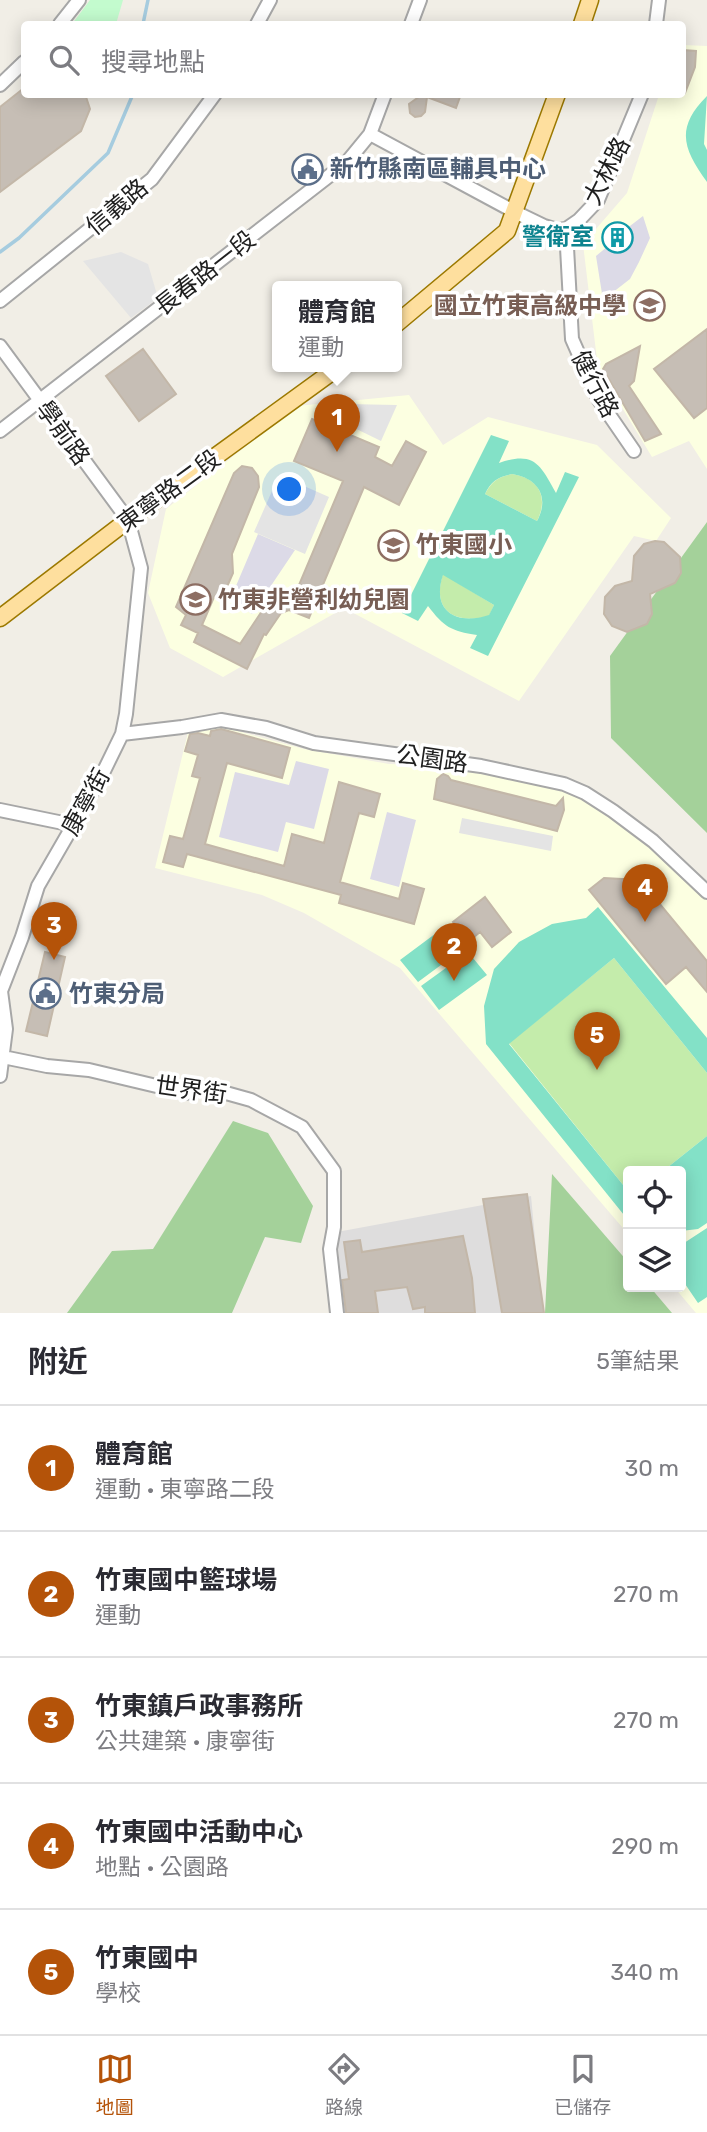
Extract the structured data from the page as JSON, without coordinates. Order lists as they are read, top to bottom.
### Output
{
  "streets": {
    "main road": ["東寧路二段"],
    "street": [
      "大林路",
      "信義路",
      "長春路一段",
      "健行路",
      "學前路",
      "公園路",
      "康寧街",
      "世界街"
    ]
  },
  "crossings": [
    ["大林路", "健行路"],
    ["長春路一段", "學前路"],
    ["學前路", "東寧路二段"],
    ["學前路", "康寧街"],
    ["東寧路二段", "康寧街"],
    ["公園路", "康寧街"],
    ["康寧街", "世界街"]
  ],
  "places": {
    "public building": ["新竹縣南區輔具中心", "竹東分局"],
    "building": ["警衛室"],
    "school or university": ["國立竹東高級中學", "竹東國小", "竹東非營利幼兒園"]
  },
  "page": {
    "search": "搜尋地點",
    "popup": ["體育館", "運動"],
    "pins": [
      "1",
      "4",
      "3",
      "2",
      "5"
    ],
    "heading": ["附近", "5筆結果"],
    "list": [
      {
        "mark": "1",
        "name": "體育館",
        "note": "運動 · 東寧路二段",
        "value": "30 m"
      },
      {
        "mark": "2",
        "name": "竹東國中籃球場",
        "note": "運動",
        "value": "270 m"
      },
      {
        "mark": "3",
        "name": "竹東鎮戶政事務所",
        "note": "公共建築 · 康寧街",
        "value": "270 m"
      },
      {
        "mark": "4",
        "name": "竹東國中活動中心",
        "note": "地點 · 公園路",
        "value": "290 m"
      },
      {
        "mark": "5",
        "name": "竹東國中",
        "note": "學校",
        "value": "340 m"
      }
    ],
    "nav": ["地圖", "路線", "已儲存"]
  }
}
